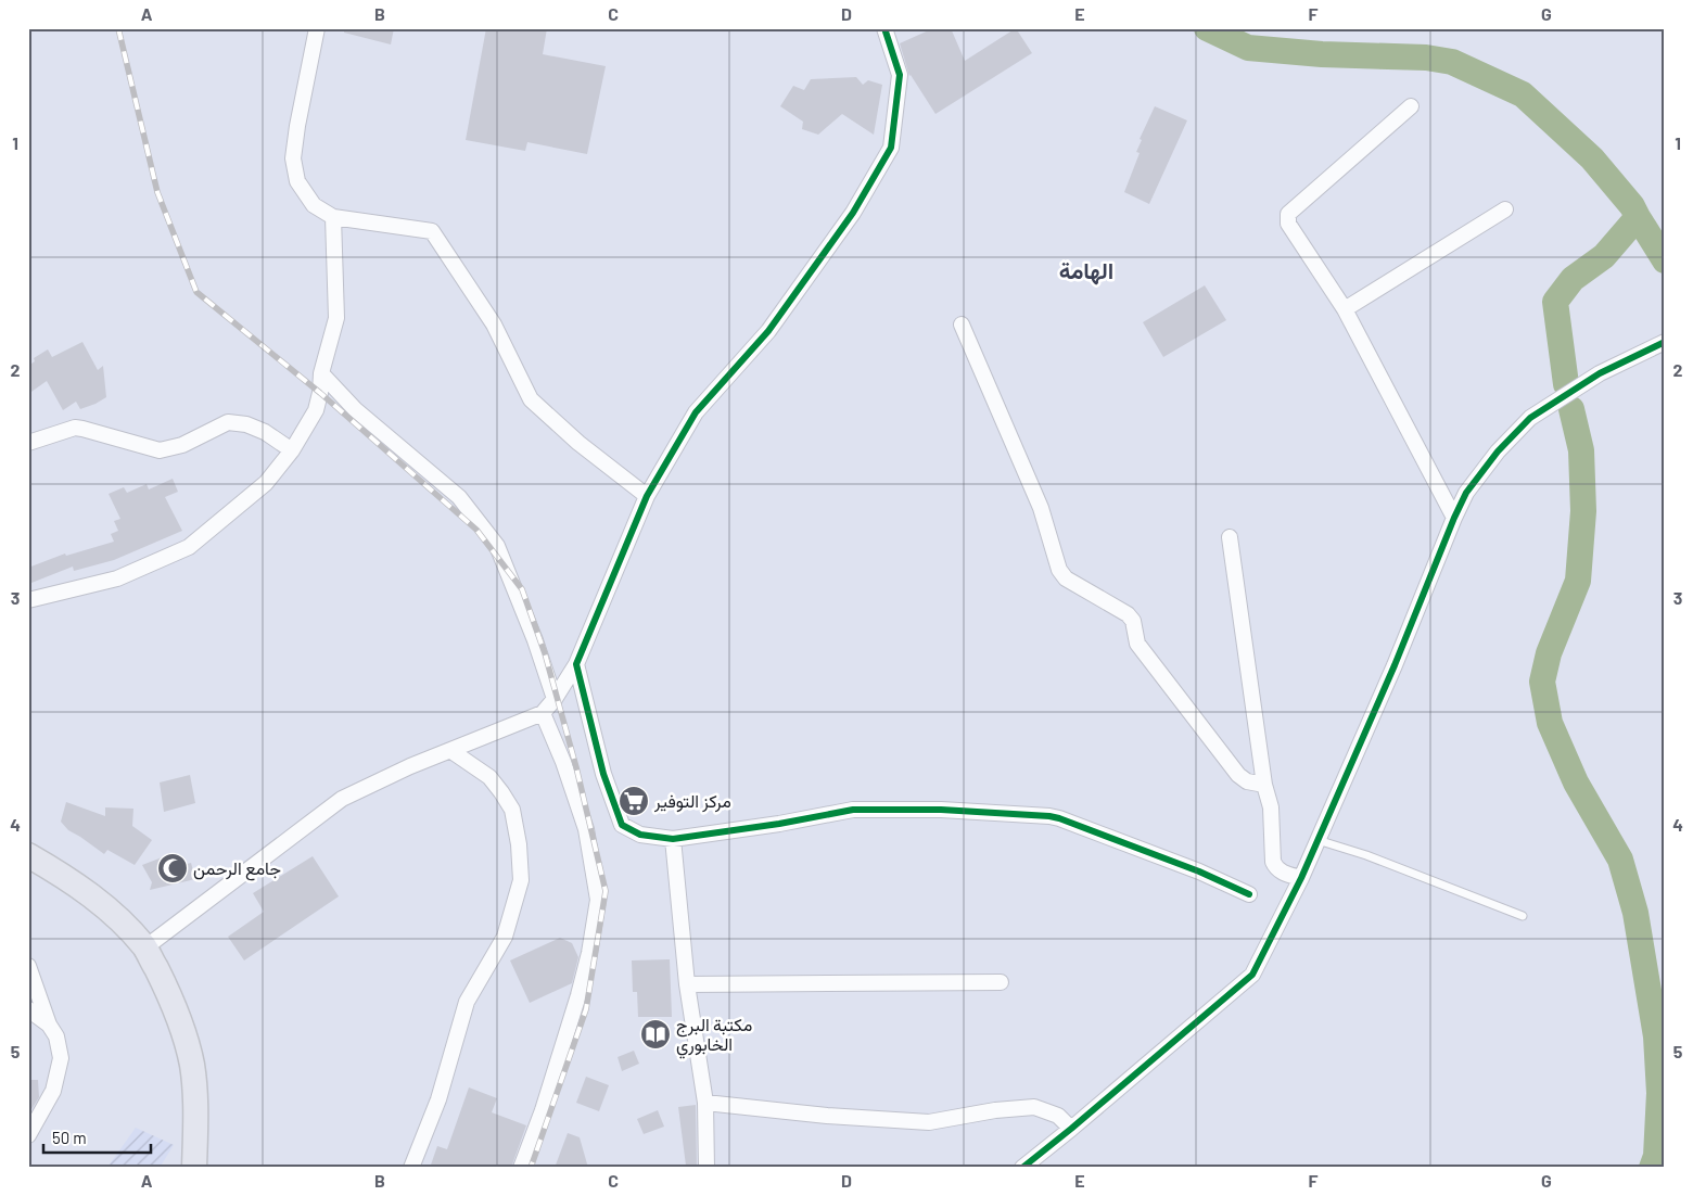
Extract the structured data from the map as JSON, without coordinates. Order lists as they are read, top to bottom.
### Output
{
  "districts": ["الهامة"],
  "places": {
    "supermarket": ["مركز التوفير"],
    "mosque": ["جامع الرحمن"],
    "library": ["مكتبة البرج الخابوري"]
  },
  "scale_bar": "50 m",
  "grid": {
    "columns": [
      "A",
      "B",
      "C",
      "D",
      "E",
      "F",
      "G"
    ],
    "rows": [
      "1",
      "2",
      "3",
      "4",
      "5"
    ]
  }
}
